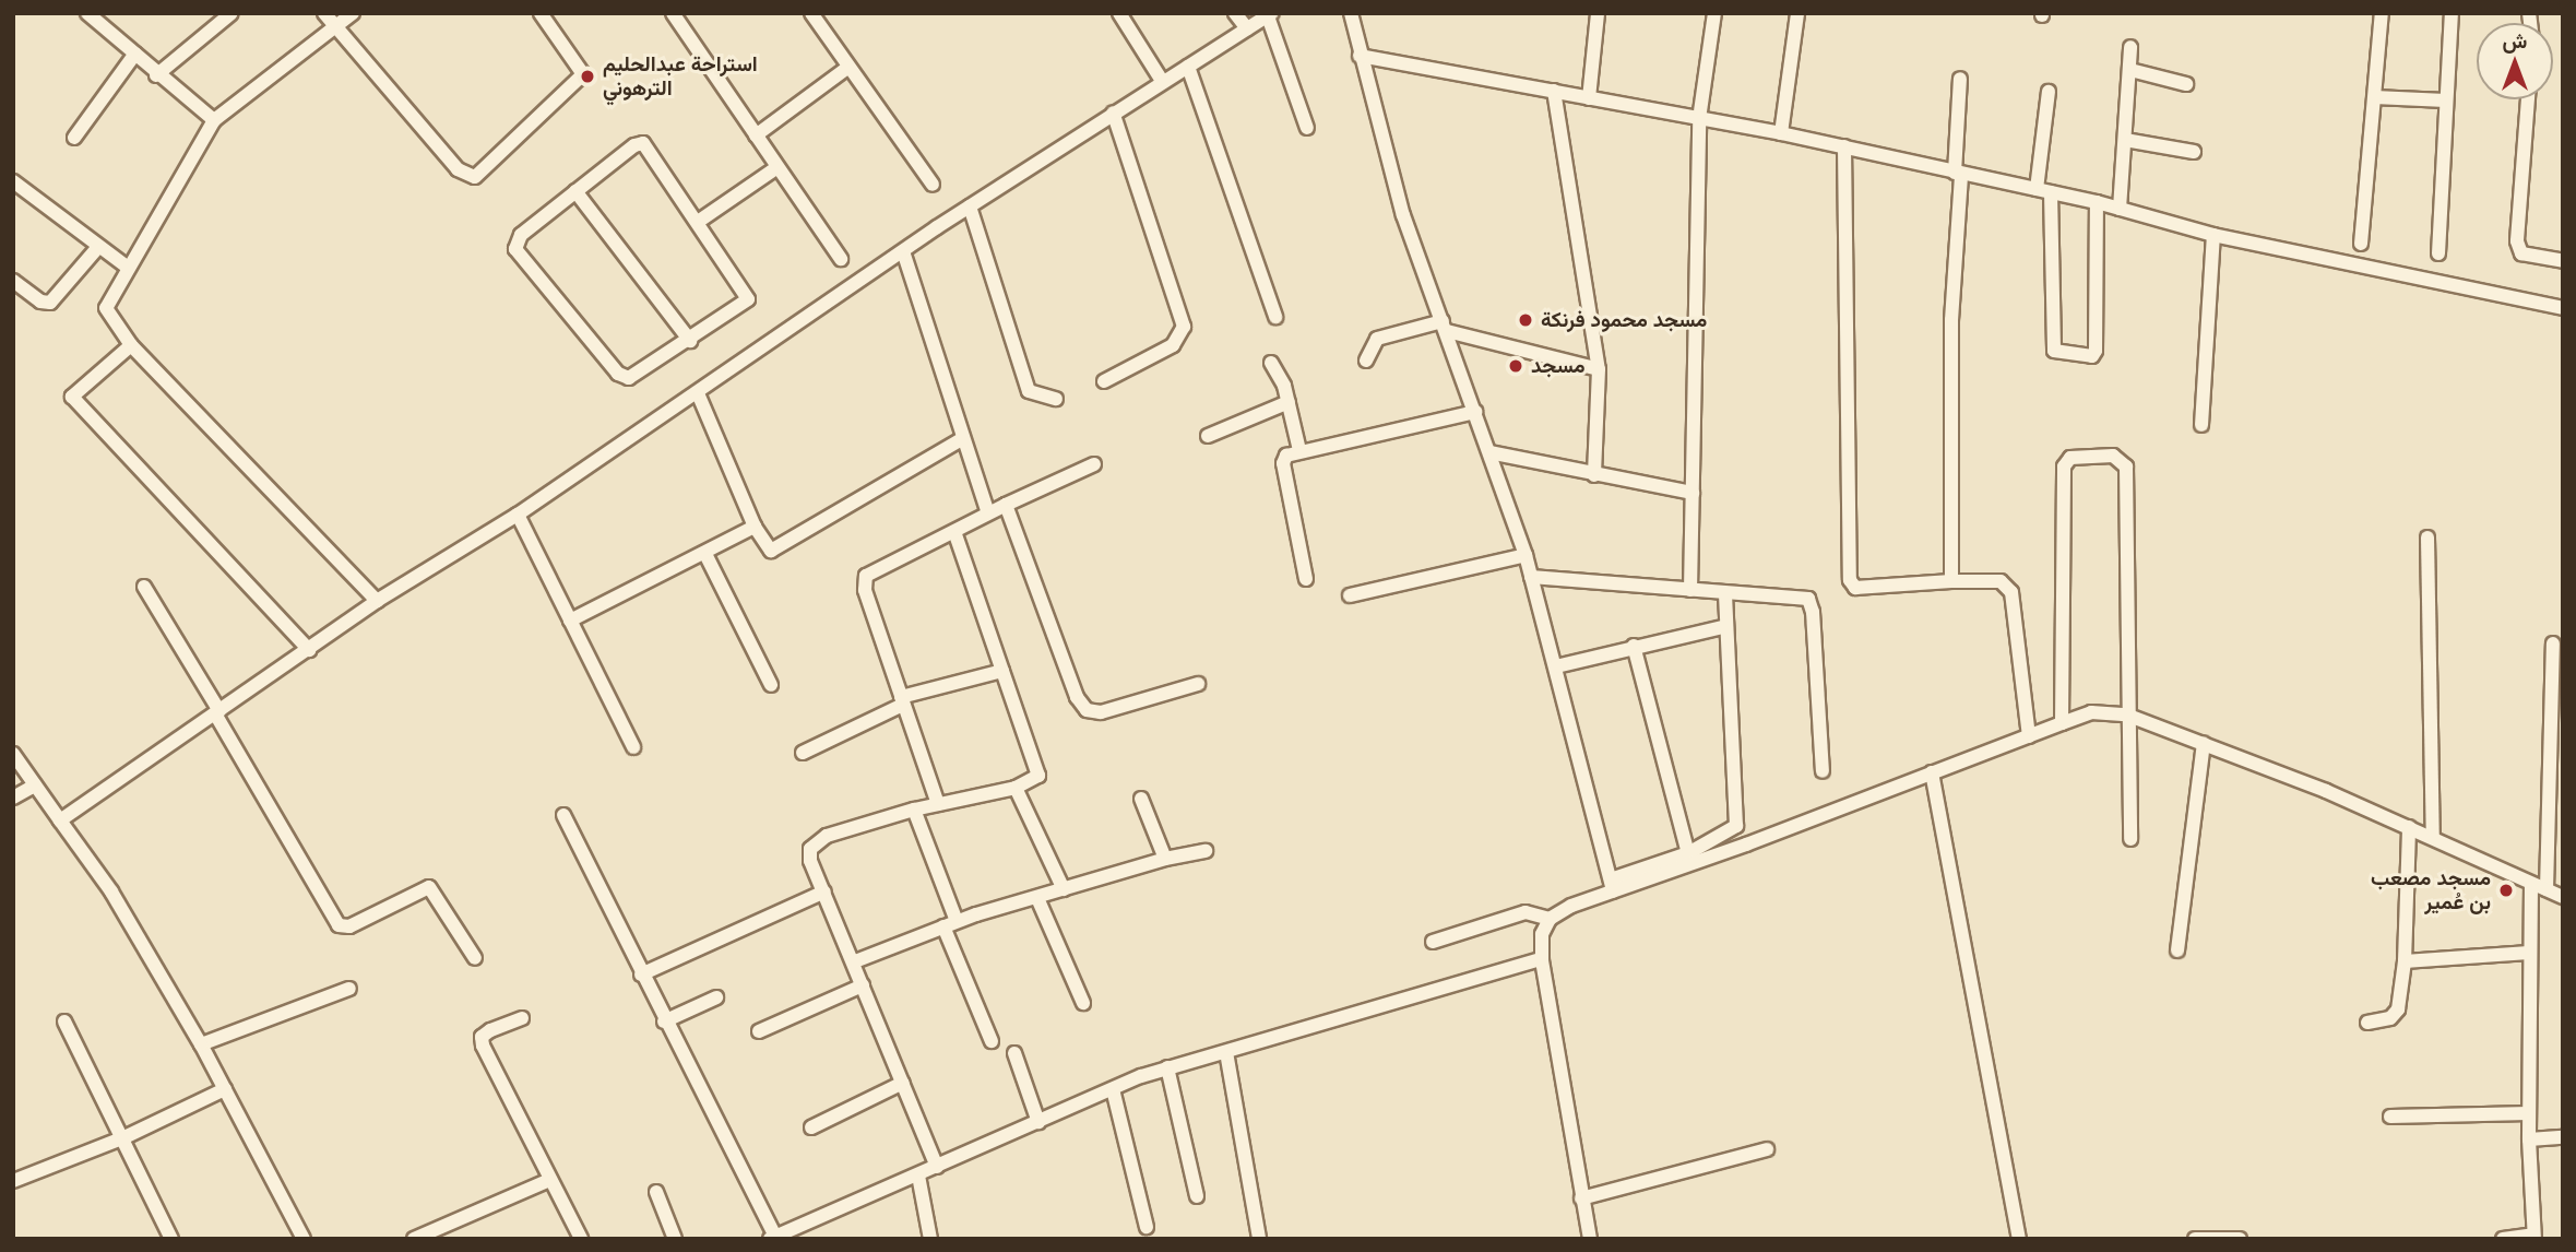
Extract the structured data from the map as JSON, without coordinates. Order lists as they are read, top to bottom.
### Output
{
  "places": [
    "استراحة عبدالحليم الترهوني",
    "مسجد محمود فرنكة",
    "مسجد",
    "مسجد مصعب بن عُمير"
  ],
  "north": "top"
}
